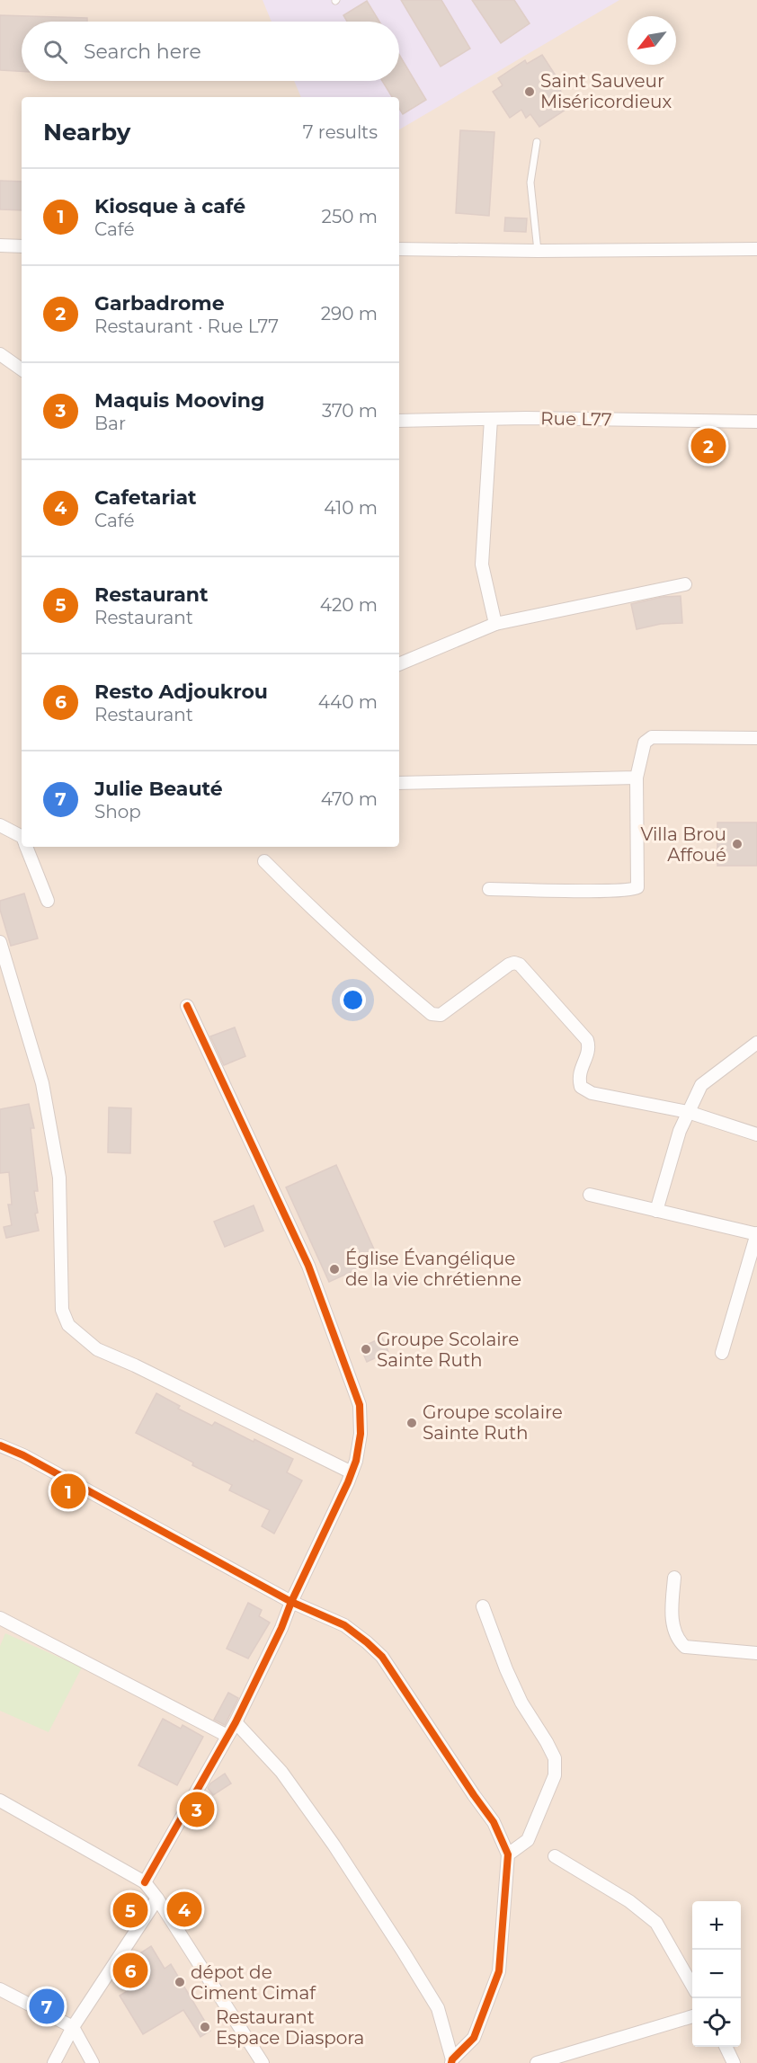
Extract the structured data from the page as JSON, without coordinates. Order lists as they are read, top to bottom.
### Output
{
  "streets": {
    "street": ["Rue L77"]
  },
  "places": [
    "Saint Sauveur Miséricordieux",
    "Villa Brou Affoué",
    "Église Évangélique de la vie chrétienne",
    "Groupe Scolaire Sainte Ruth",
    "Groupe scolaire Sainte Ruth",
    "dépot de Ciment Cimaf",
    "Restaurant Espace Diaspora"
  ],
  "north": "bottom left",
  "page": {
    "search": "Search here",
    "heading": ["Nearby", "7 results"],
    "list": [
      {
        "mark": "1",
        "name": "Kiosque à café",
        "note": "Café",
        "value": "250 m"
      },
      {
        "mark": "2",
        "name": "Garbadrome",
        "note": "Restaurant · Rue L77",
        "value": "290 m"
      },
      {
        "mark": "3",
        "name": "Maquis Mooving",
        "note": "Bar",
        "value": "370 m"
      },
      {
        "mark": "4",
        "name": "Cafetariat",
        "note": "Café",
        "value": "410 m"
      },
      {
        "mark": "5",
        "name": "Restaurant",
        "note": "Restaurant",
        "value": "420 m"
      },
      {
        "mark": "6",
        "name": "Resto Adjoukrou",
        "note": "Restaurant",
        "value": "440 m"
      },
      {
        "mark": "7",
        "name": "Julie Beauté",
        "note": "Shop",
        "value": "470 m"
      }
    ],
    "pins": [
      "2",
      "1",
      "3",
      "4",
      "5",
      "6",
      "7"
    ],
    "map_buttons": ["+", "−"]
  }
}
